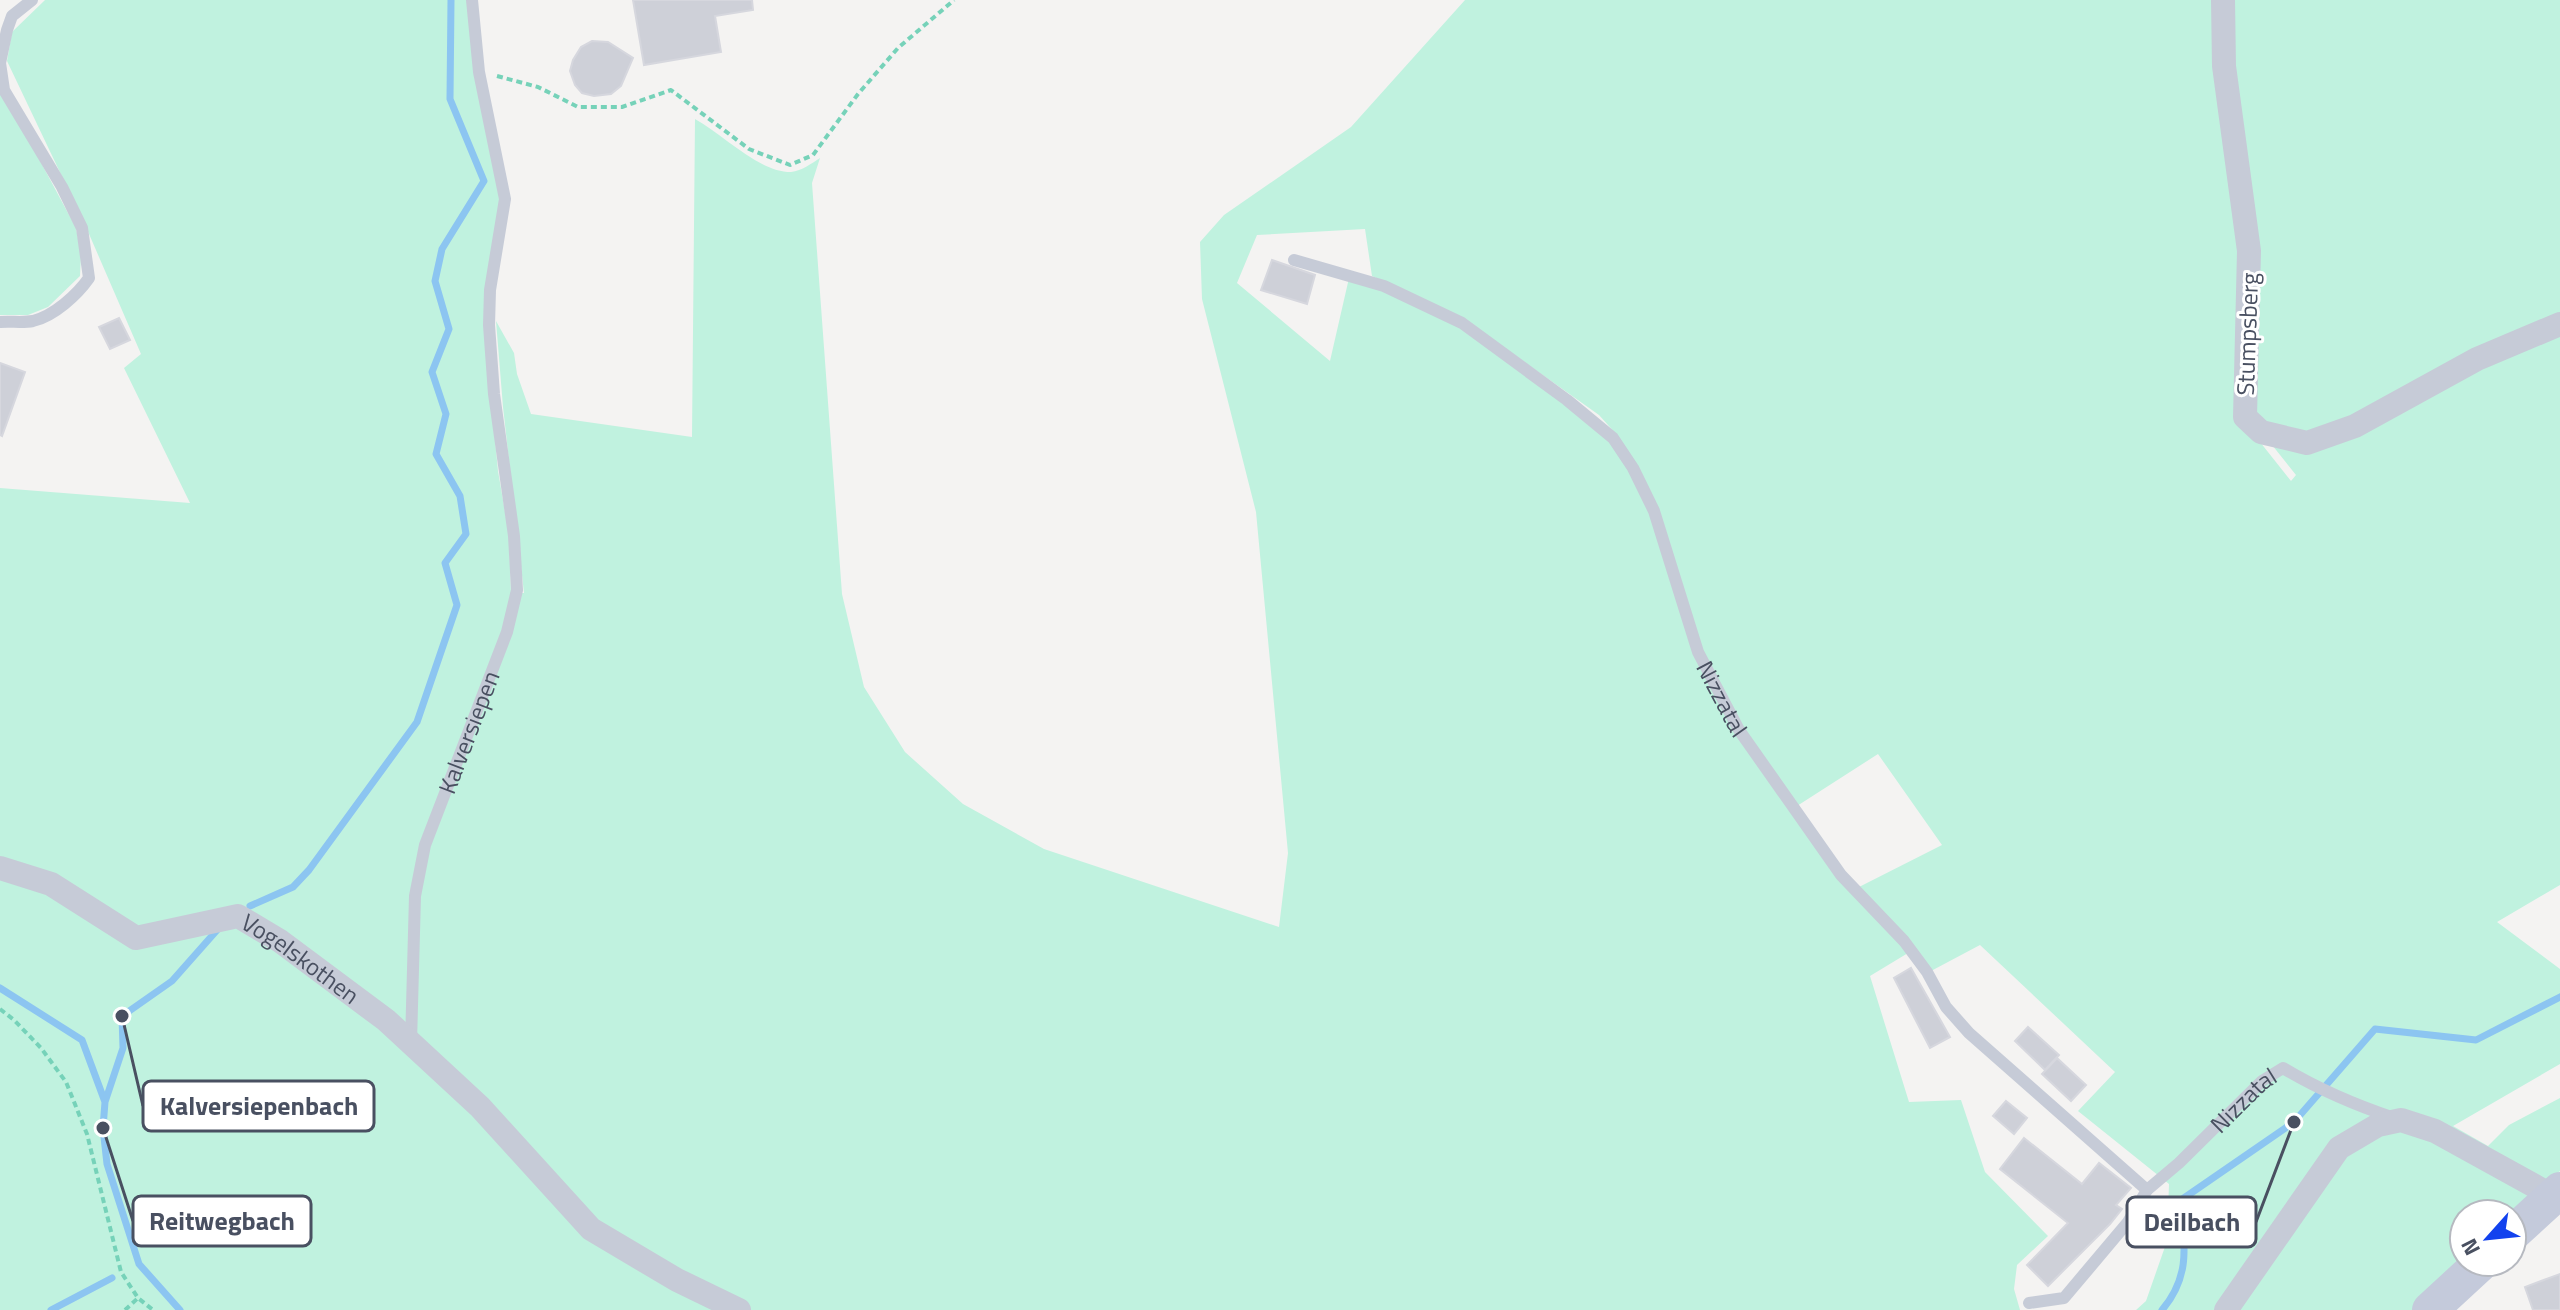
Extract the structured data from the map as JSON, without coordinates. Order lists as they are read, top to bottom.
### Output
{
  "streets": {
    "street": ["Stumpsberg", "Nizzatal", "Vogelskothen"],
    "lane": ["Kalversiepen"]
  },
  "crossings": [
    ["Kalversiepen", "Vogelskothen"]
  ],
  "places": ["Kalversiepenbach", "Deilbach", "Reitwegbach"],
  "north": "bottom left"
}
